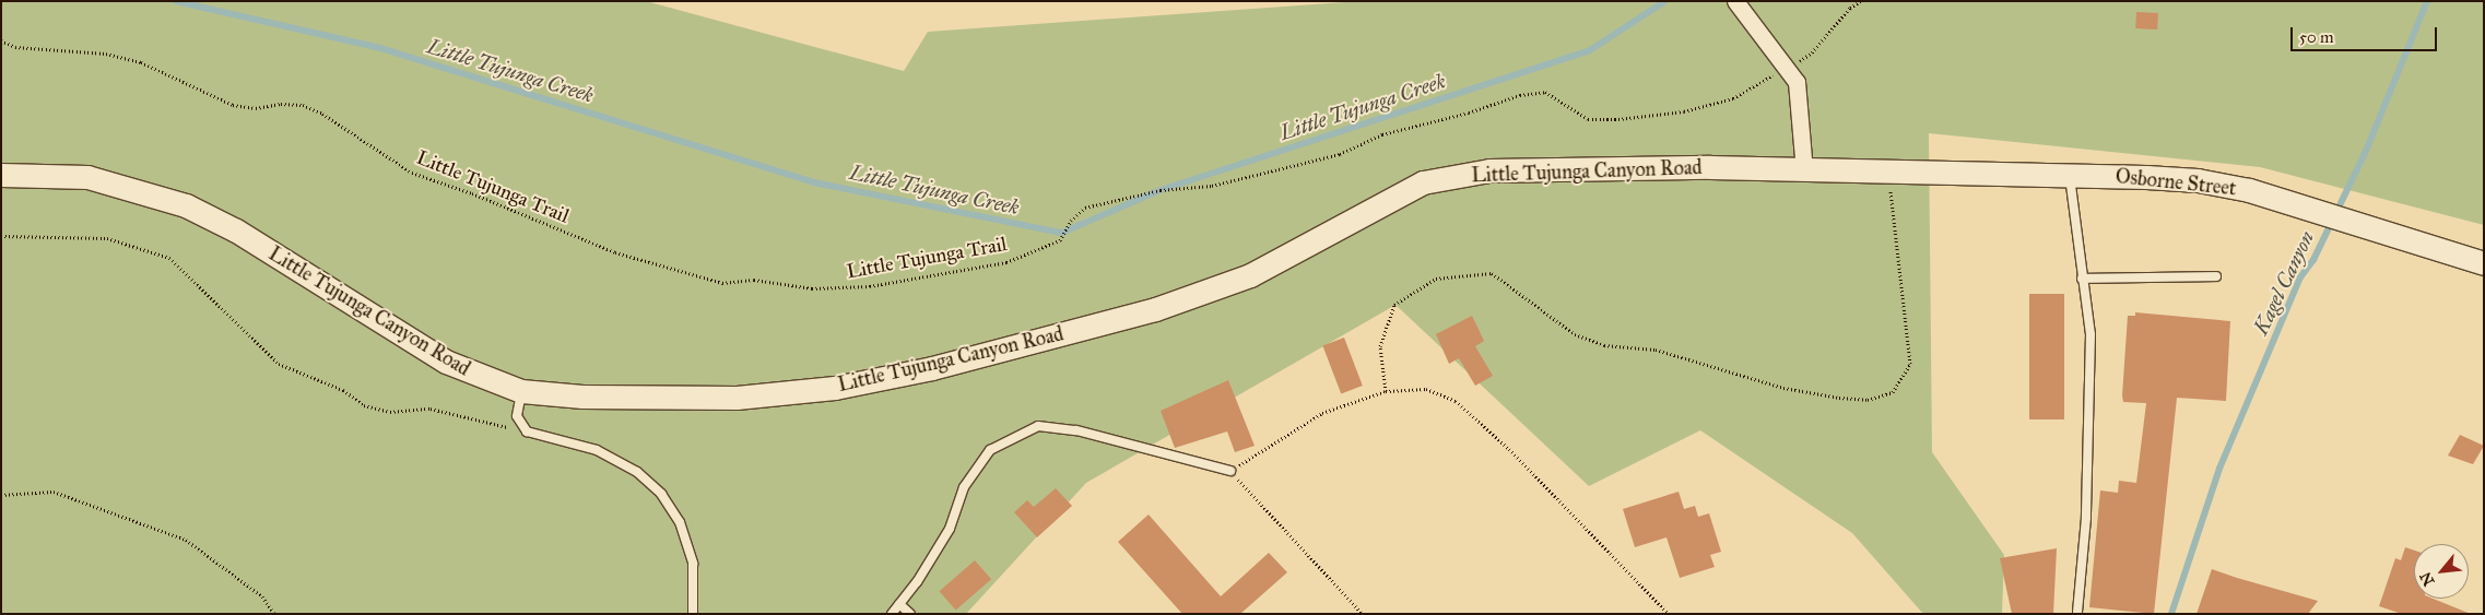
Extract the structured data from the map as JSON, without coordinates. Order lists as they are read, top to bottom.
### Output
{
  "streets": {
    "main road": ["Little Tujunga Canyon Road", "Osborne Street"],
    "path": ["Little Tujunga Trail"]
  },
  "crossings": [
    ["Little Tujunga Canyon Road", "Osborne Street"]
  ],
  "water": ["Little Tujunga Creek", "Kagel Canyon"],
  "scale_bar": "50 m",
  "north": "bottom left"
}
